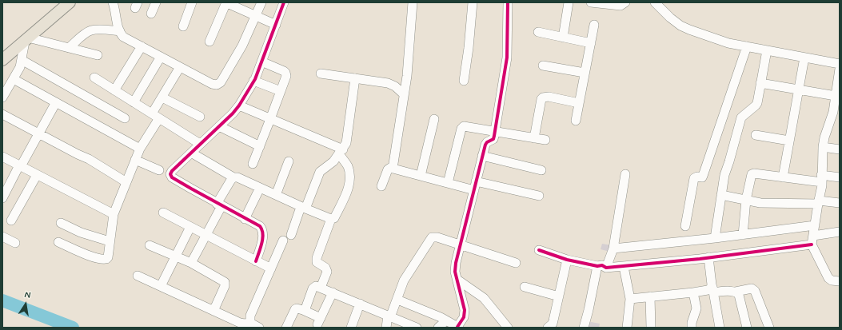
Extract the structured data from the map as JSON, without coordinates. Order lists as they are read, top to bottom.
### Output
{
  "north": "top"
}
